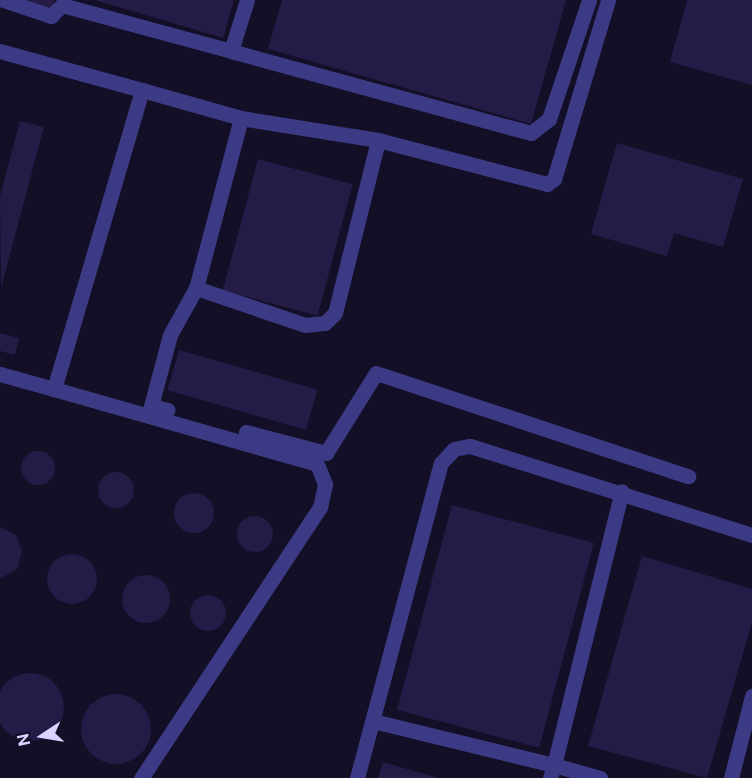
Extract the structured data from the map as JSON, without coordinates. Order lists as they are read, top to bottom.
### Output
{
  "north": "left"
}
